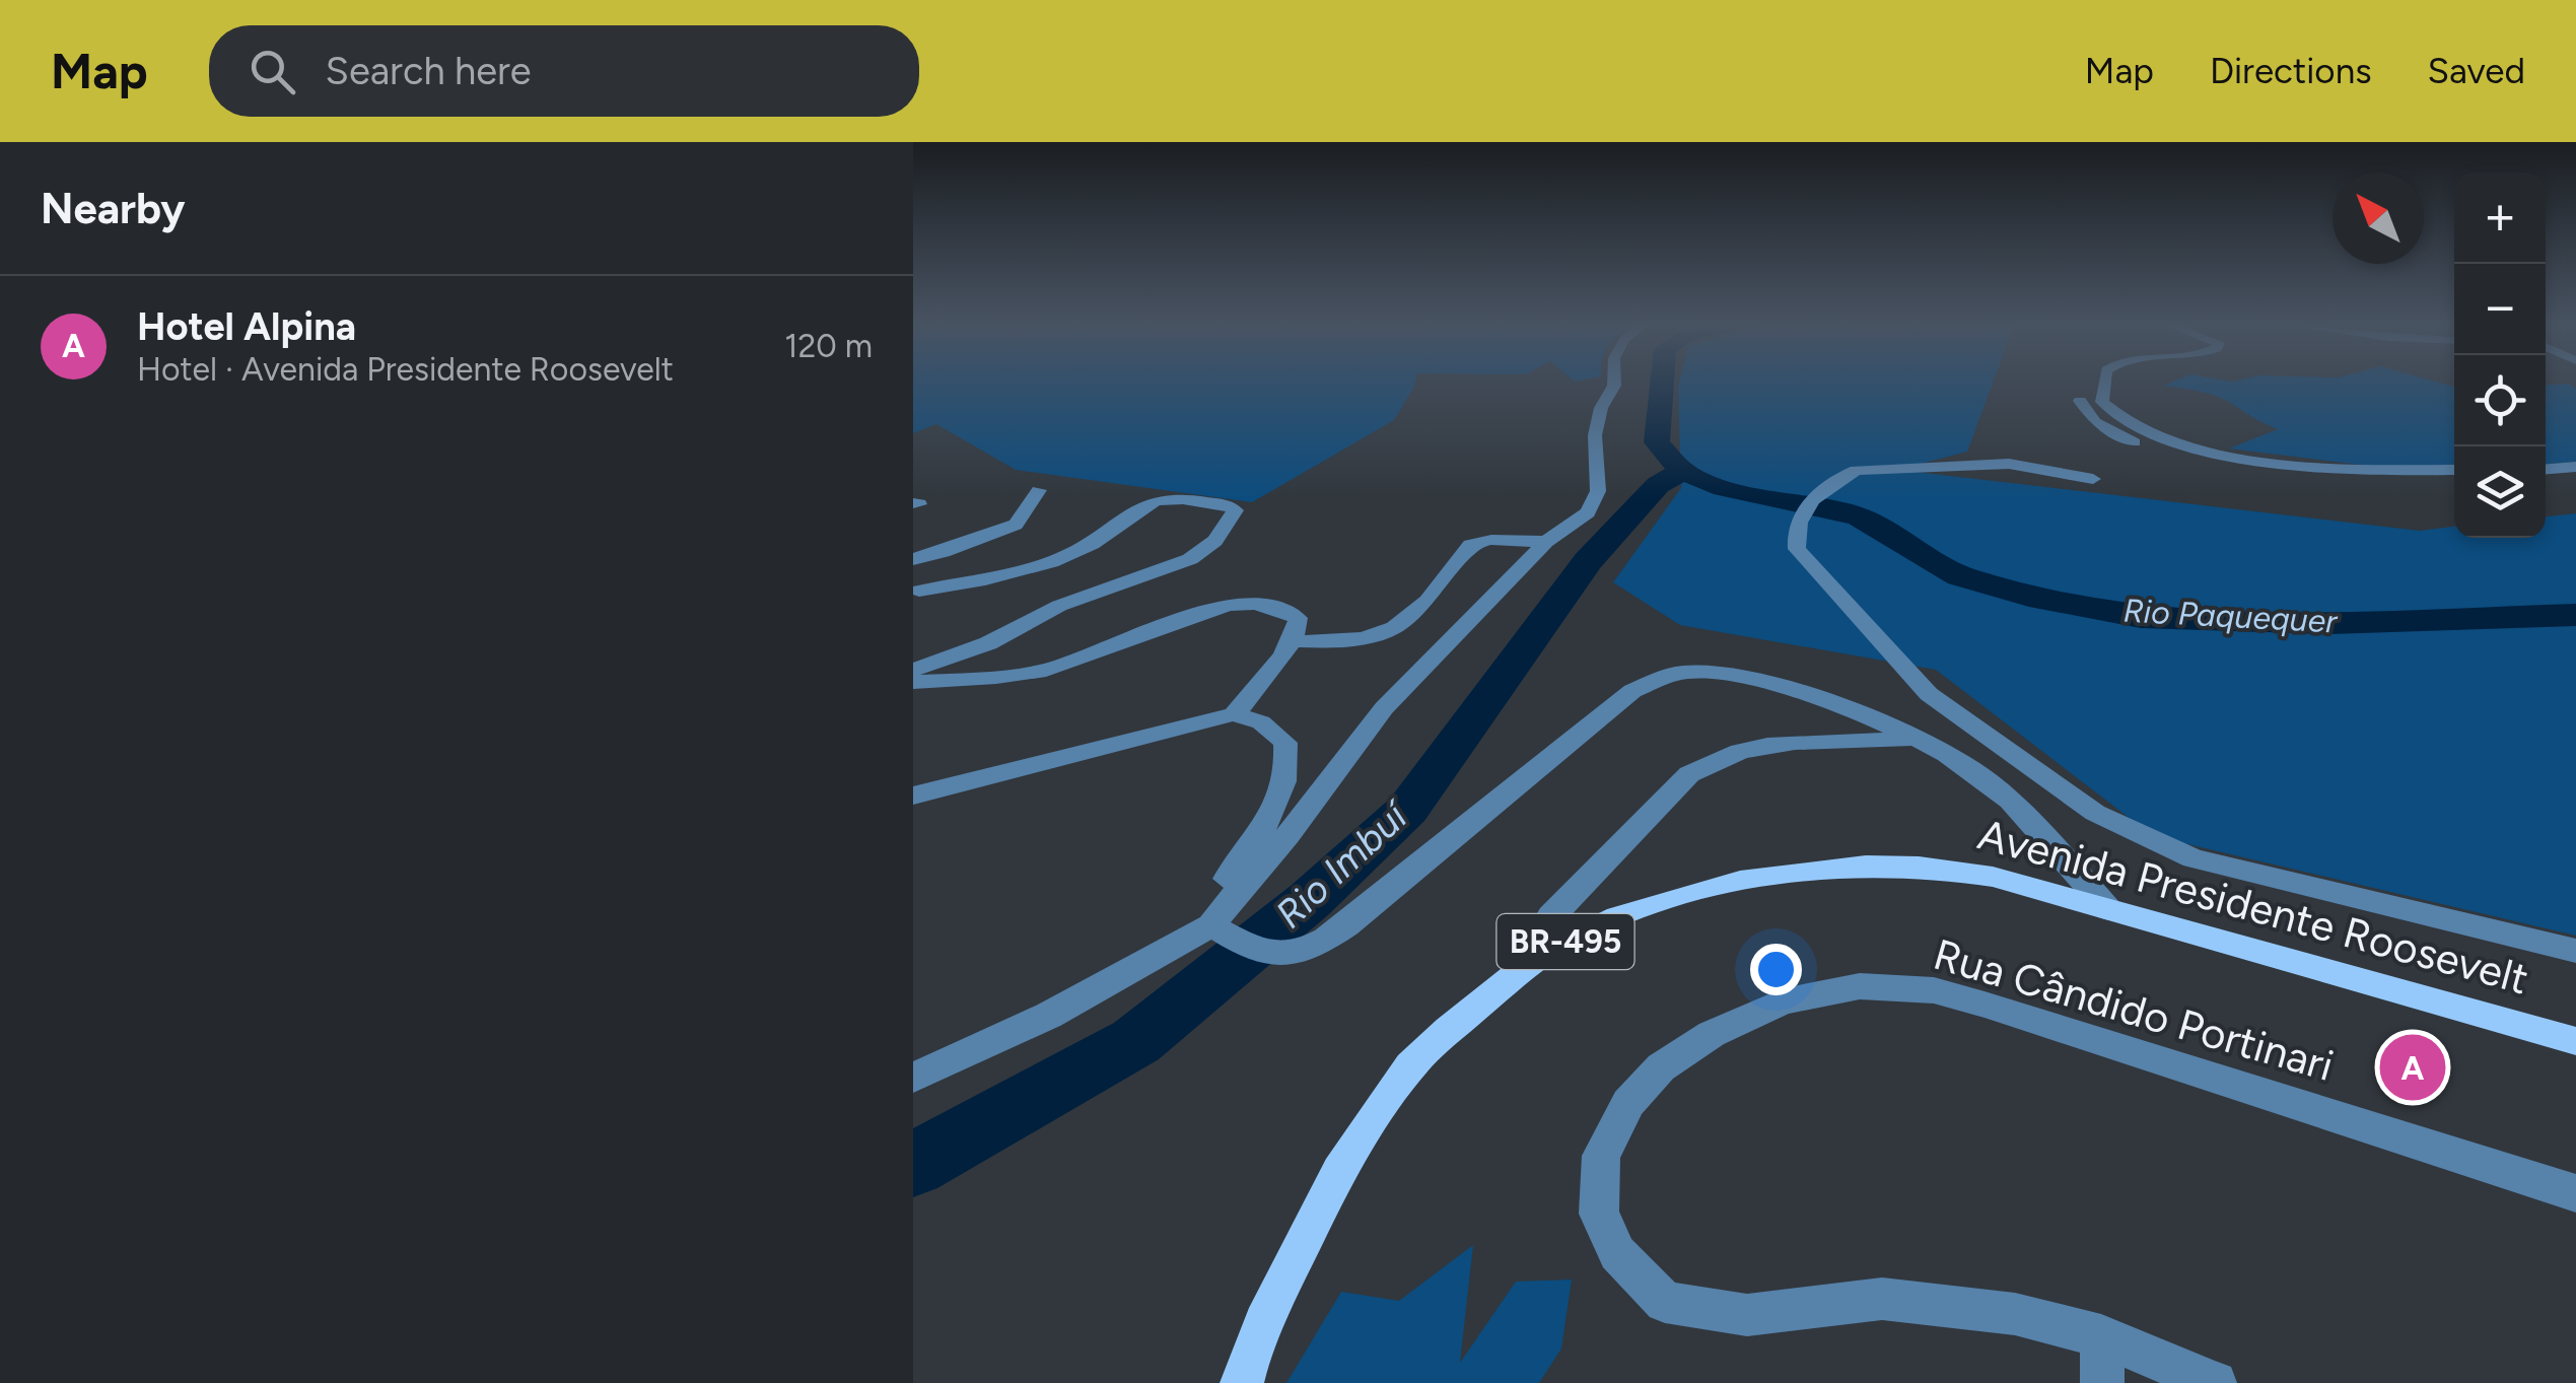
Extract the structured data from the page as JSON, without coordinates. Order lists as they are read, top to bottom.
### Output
{
  "streets": {
    "main road": ["Avenida Presidente Roosevelt", "BR-495"],
    "street": ["Rua Cândido Portinari"]
  },
  "water": ["Rio Paquequer", "Rio Imbuí"],
  "north": "top left",
  "page": {
    "header": "Map",
    "search": "Search here",
    "nav": ["Map", "Directions", "Saved"],
    "heading": "Nearby",
    "map_buttons": ["+", "−"],
    "list": [
      {
        "mark": "A",
        "name": "Hotel Alpina",
        "note": "Hotel · Avenida Presidente Roosevelt",
        "value": "120 m"
      }
    ],
    "pins": "A"
  }
}
